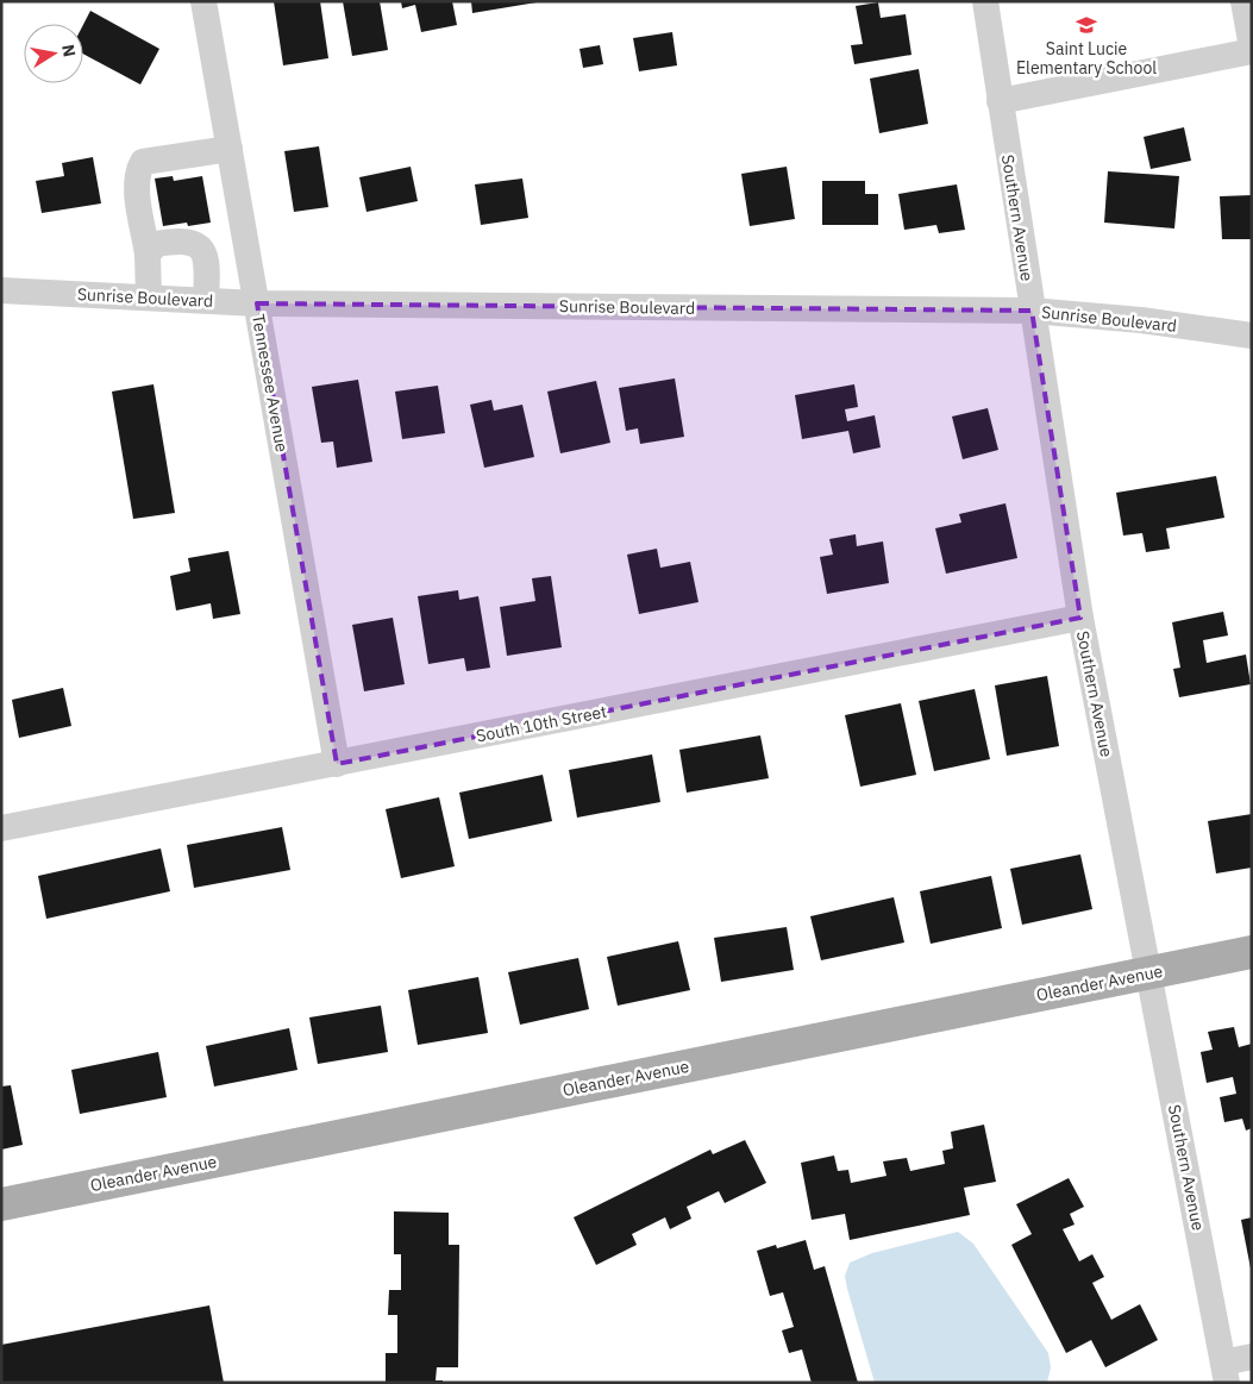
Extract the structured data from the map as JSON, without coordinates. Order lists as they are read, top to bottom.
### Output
{
  "streets": {
    "main road": ["Oleander Avenue"],
    "street": [
      "Southern Avenue",
      "Sunrise Boulevard",
      "Tennessee Avenue",
      "South 10th Street"
    ]
  },
  "crossings": [
    ["Southern Avenue", "Sunrise Boulevard"],
    ["Southern Avenue", "South 10th Street"],
    ["Southern Avenue", "Oleander Avenue"],
    ["Sunrise Boulevard", "Tennessee Avenue"],
    ["Tennessee Avenue", "South 10th Street"]
  ],
  "places": {
    "school or university": ["Saint Lucie Elementary School"]
  },
  "north": "right"
}
